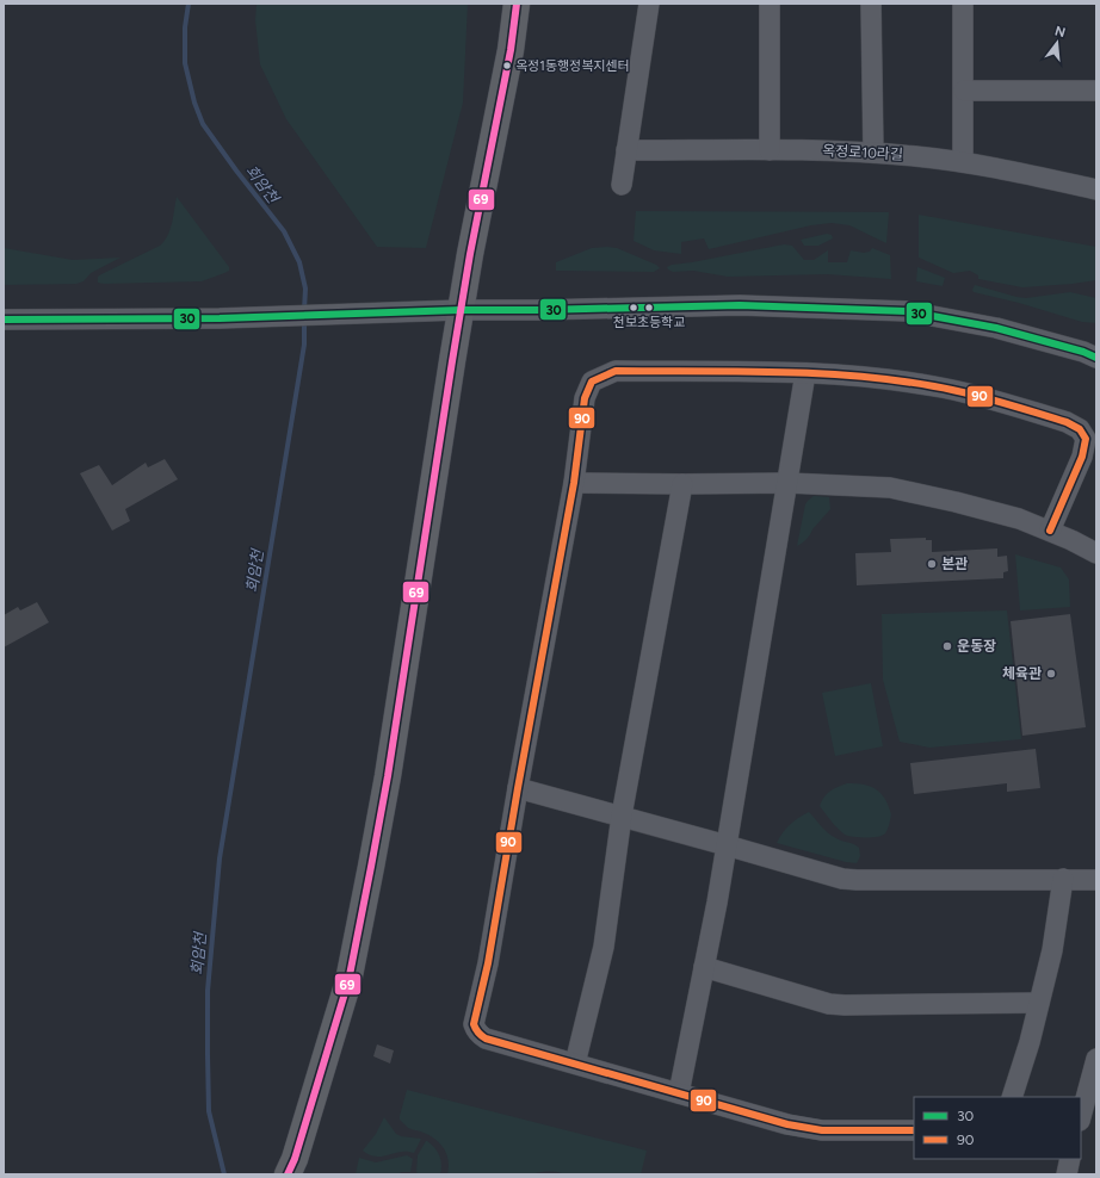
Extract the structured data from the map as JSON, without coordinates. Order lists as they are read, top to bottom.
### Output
{
  "streets": {
    "street": ["옥정로10라길"]
  },
  "water": ["회암천"],
  "places": [
    "옥정1동행정복지센터",
    "천보초등학교",
    "본관",
    "운동장",
    "체육관"
  ],
  "lines": ["transit line 69", "transit line 30", "transit line 90"],
  "legend": ["30", "90"],
  "north": "top"
}
